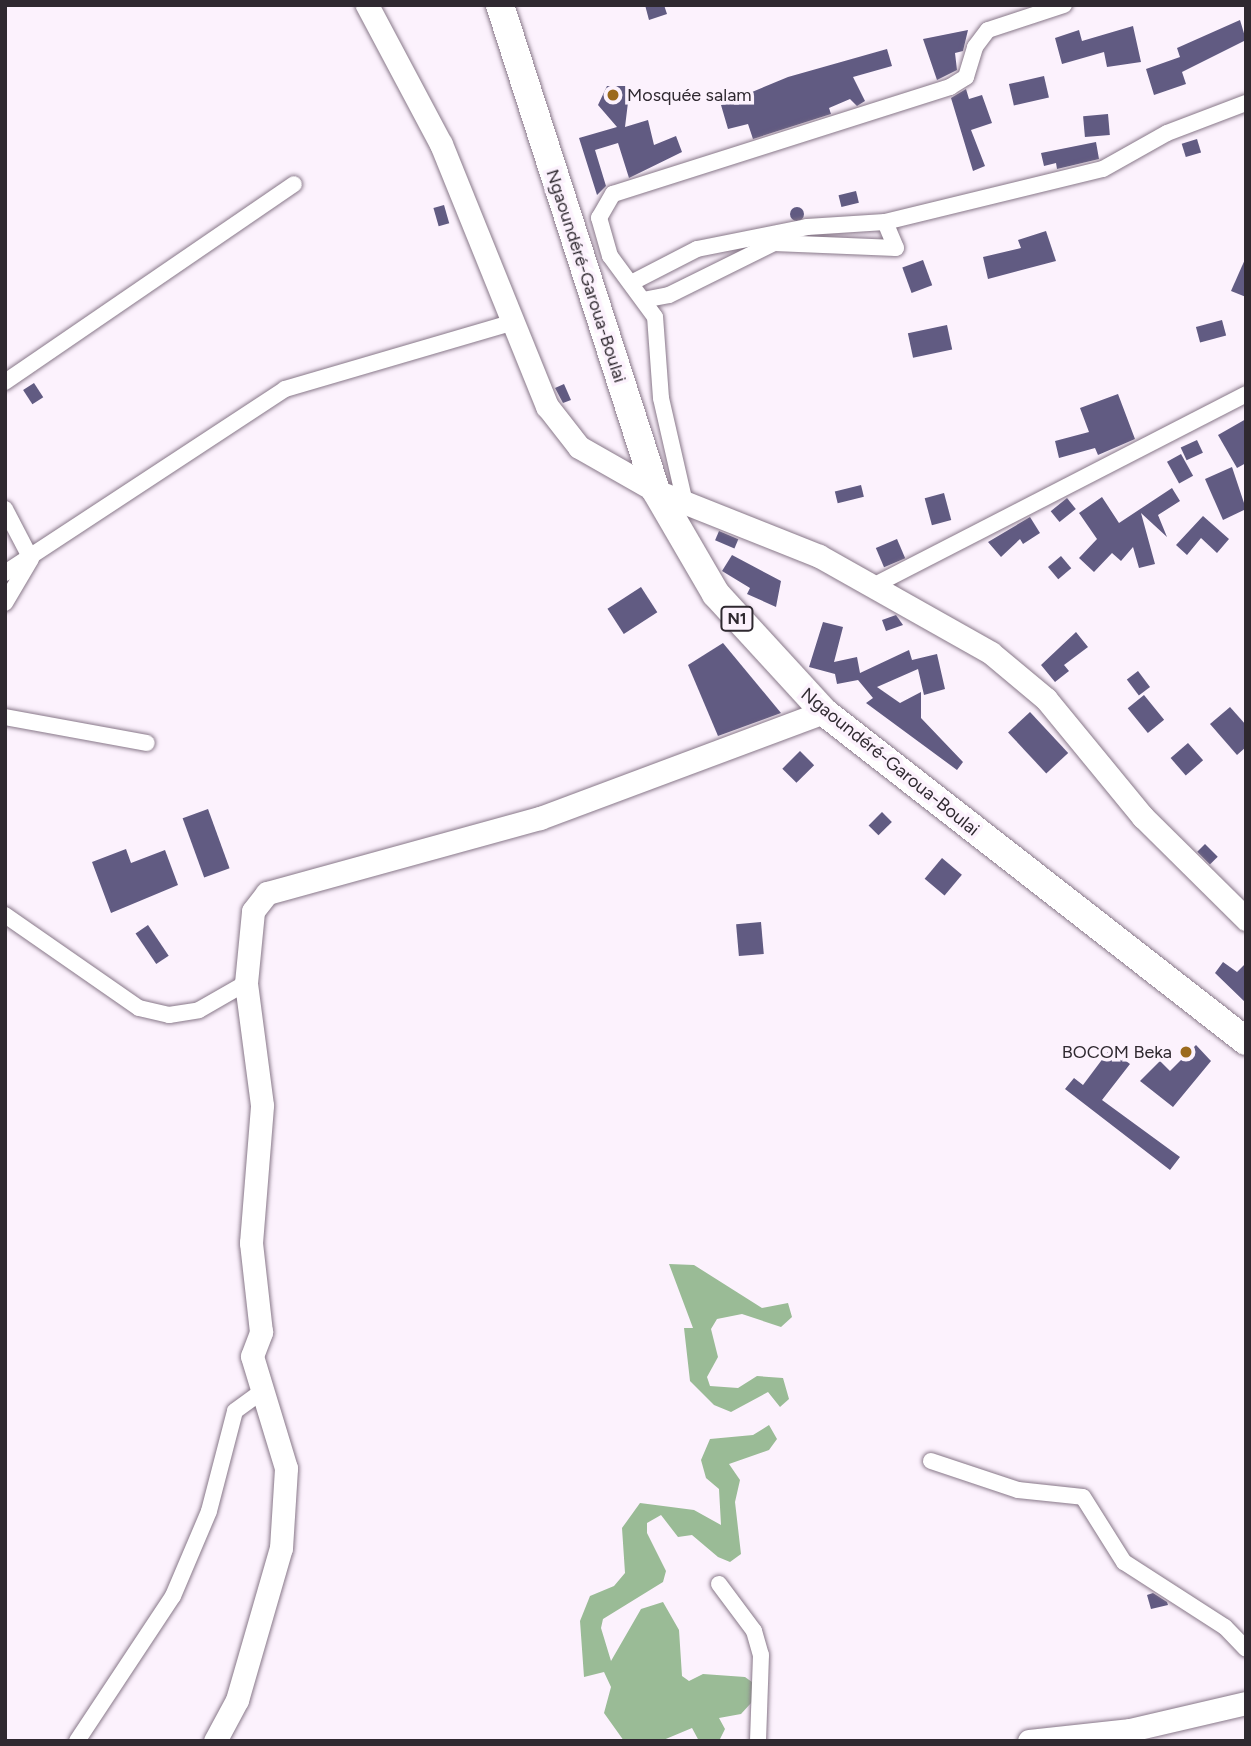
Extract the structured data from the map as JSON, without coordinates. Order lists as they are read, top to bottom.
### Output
{
  "streets": {
    "highway": ["Ngaoundéré-Garoua-Boulai", "N1"]
  },
  "places": ["Mosquée salam", "BOCOM Beka"]
}
